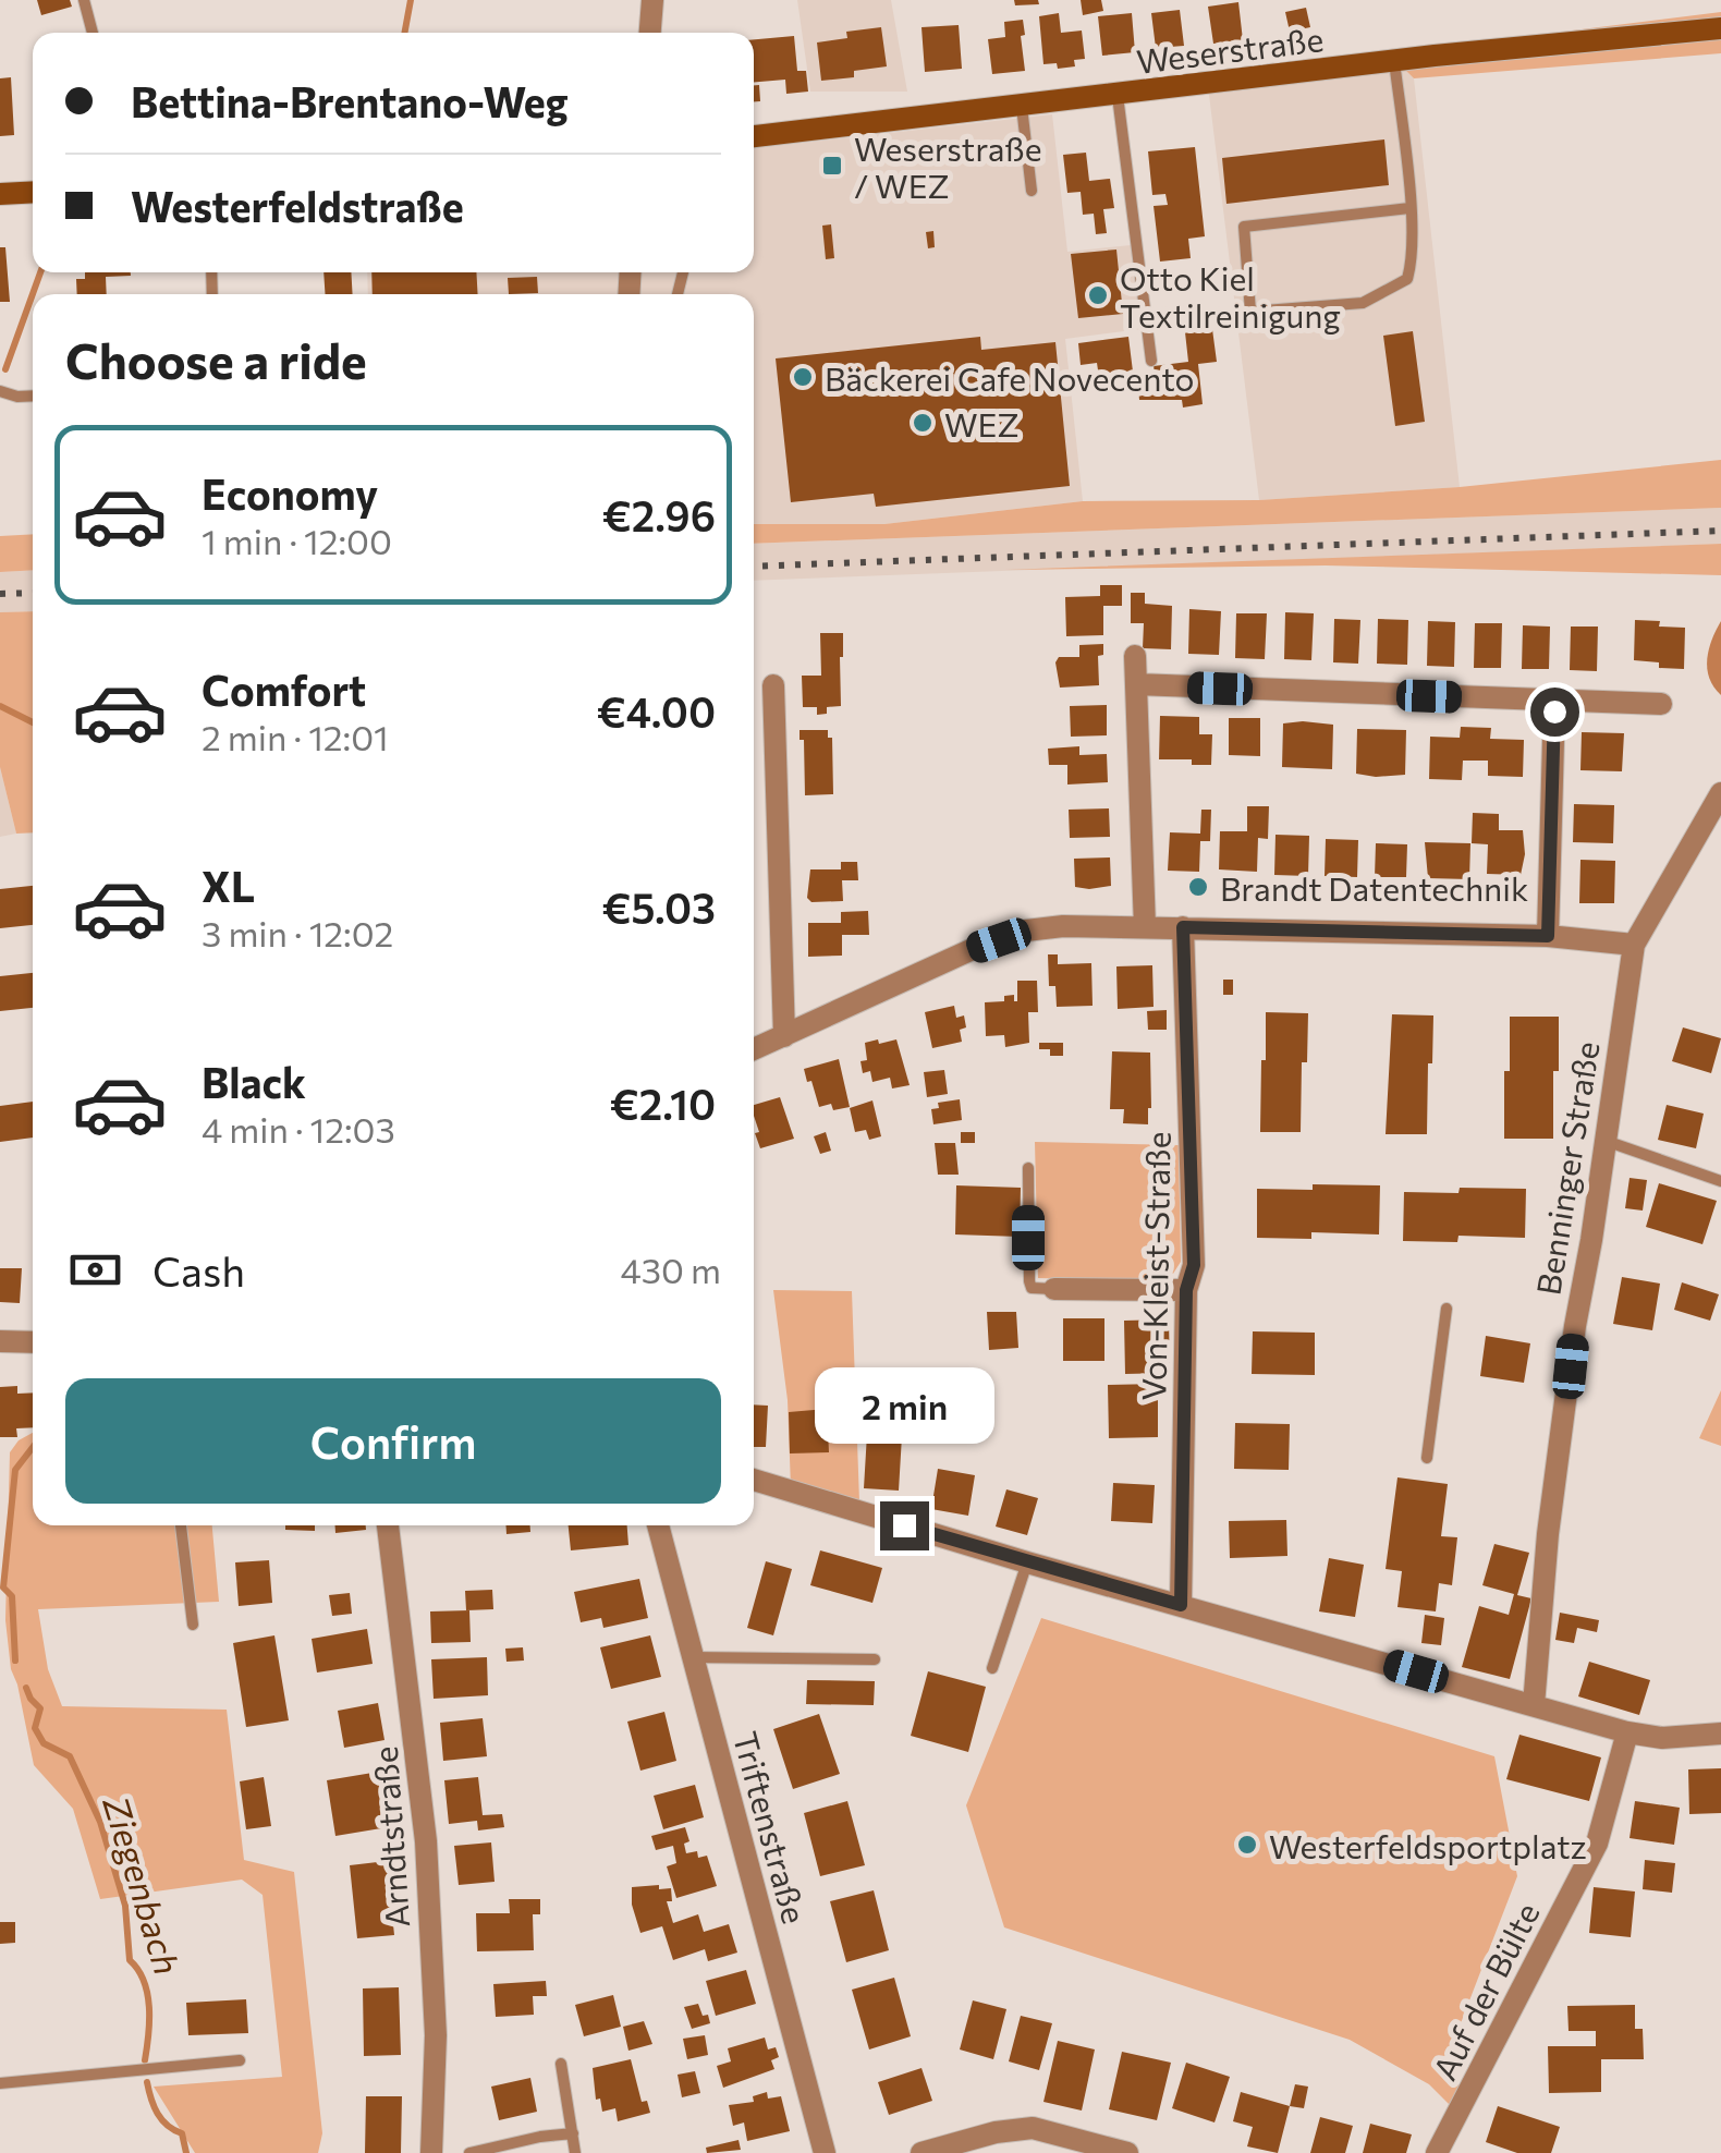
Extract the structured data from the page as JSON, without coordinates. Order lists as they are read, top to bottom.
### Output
{
  "streets": {
    "street": [
      "Weserstraße",
      "Benninger Straße",
      "Von-Kleist-Straße",
      "Triftenstraße",
      "Arndtstraße",
      "Auf der Bülte"
    ]
  },
  "water": ["Ziegenbach"],
  "places": {
    "transit": ["Weserstraße / WEZ"],
    "other": [
      "Otto Kiel Textilreinigung",
      "Bäckerei Cafe Novecento",
      "WEZ",
      "Brandt Datentechnik",
      "Westerfeldsportplatz"
    ]
  },
  "page": {
    "banner": ["Bettina-Brentano-Weg", "Westerfeldstraße"],
    "heading": "Choose a ride",
    "list": [
      {
        "name": "Economy",
        "note": "1 min · 12:00",
        "value": "€2.96"
      },
      {
        "name": "Comfort",
        "note": "2 min · 12:01",
        "value": "€4.00"
      },
      {
        "name": "XL",
        "note": "3 min · 12:02",
        "value": "€5.03"
      },
      {
        "name": "Black",
        "note": "4 min · 12:03",
        "value": "€2.10"
      }
    ],
    "pay": ["Cash", "430 m"],
    "buttons": "Confirm",
    "bubble": "2 min"
  }
}
